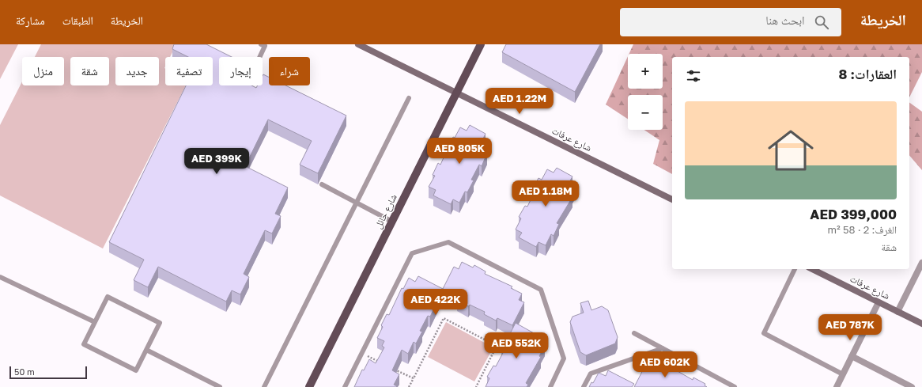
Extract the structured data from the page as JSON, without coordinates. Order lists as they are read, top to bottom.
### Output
{
  "streets": {
    "main road": ["شارع حائل"],
    "street": ["شارع عرفات"]
  },
  "crossings": [
    ["شارع عرفات", "شارع حائل"]
  ],
  "scale_bar": "50 m",
  "page": {
    "header": "الخريطة",
    "search": "ابحث هنا",
    "nav": ["الخريطة", "الطبقات", "مشاركة"],
    "map_buttons": ["+", "−"],
    "chip": [
      "شراء",
      "إيجار",
      "تصفية",
      "جديد",
      "شقة",
      "منزل"
    ],
    "heading": "العقارات: 8",
    "price": [
      "AED 1.22M",
      "AED 805K",
      "AED 399K",
      "AED 1.18M",
      "AED 422K",
      "AED 787K",
      "AED 552K",
      "AED 602K"
    ],
    "list": [
      {
        "name": "AED 399,000",
        "note": "الغرف: 2 · 58 m² · شقة"
      }
    ],
    "scale": "50 m"
  }
}
